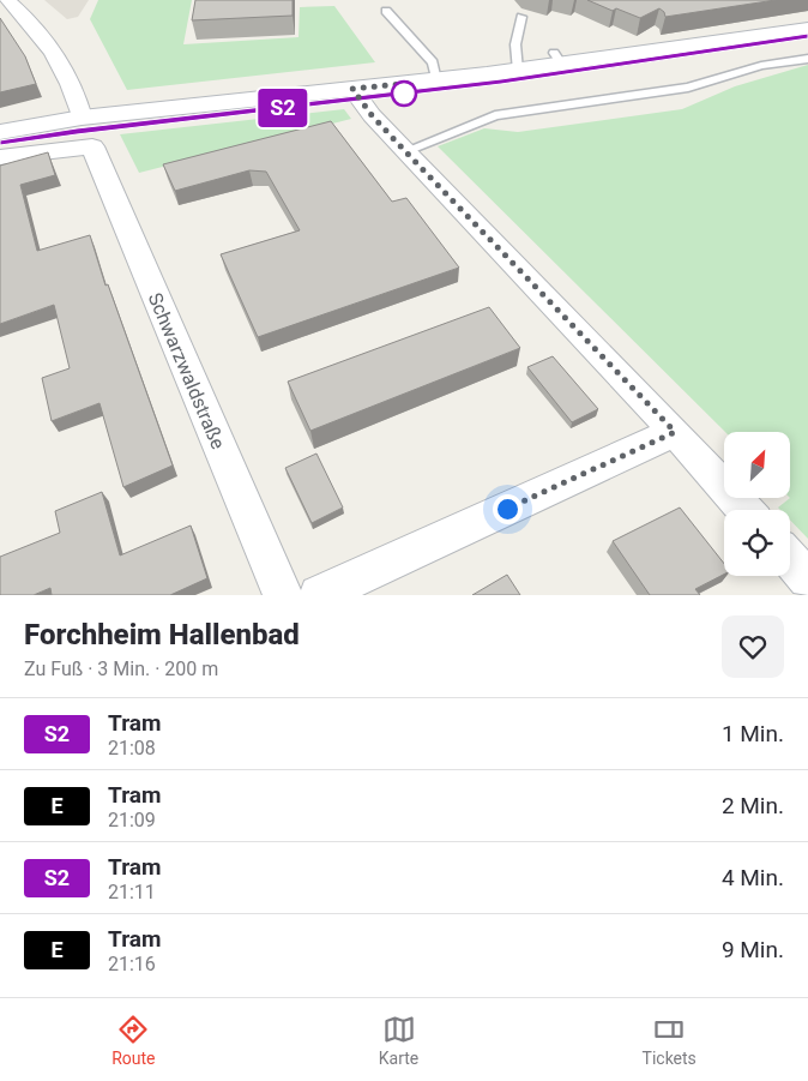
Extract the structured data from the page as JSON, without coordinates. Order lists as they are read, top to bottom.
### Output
{
  "streets": {
    "street": ["Schwarzwaldstraße"]
  },
  "lines": ["tram line S2"],
  "north": "top right",
  "page": {
    "on_map": "S2",
    "heading": ["Forchheim Hallenbad", "Zu Fuß · 3 Min. · 200 m"],
    "list": [
      {
        "mark": "S2",
        "name": "Tram",
        "note": "21:08",
        "value": "1 Min."
      },
      {
        "mark": "E",
        "name": "Tram",
        "note": "21:09",
        "value": "2 Min."
      },
      {
        "mark": "S2",
        "name": "Tram",
        "note": "21:11",
        "value": "4 Min."
      },
      {
        "mark": "E",
        "name": "Tram",
        "note": "21:16",
        "value": "9 Min."
      }
    ],
    "tabs": ["Route", "Karte", "Tickets"]
  }
}
